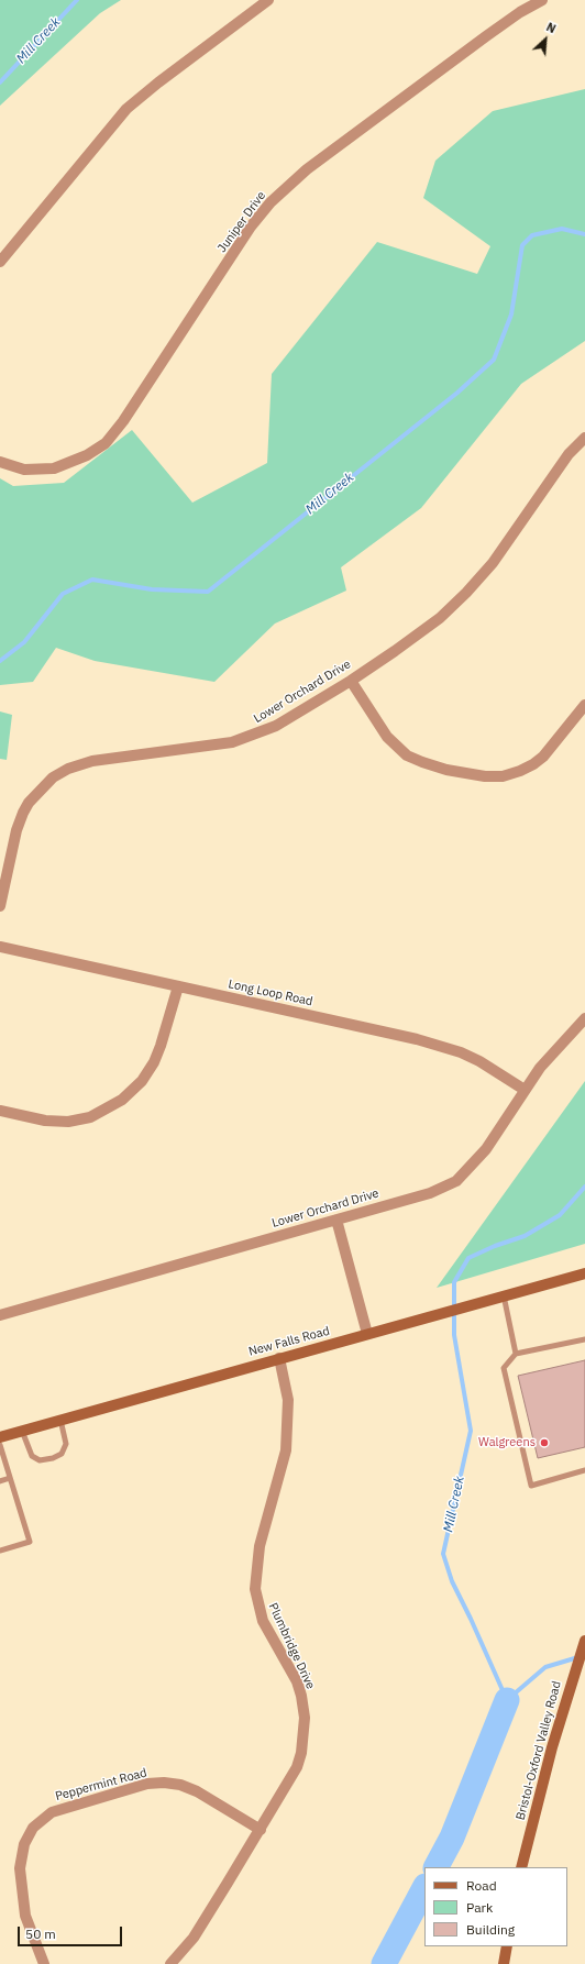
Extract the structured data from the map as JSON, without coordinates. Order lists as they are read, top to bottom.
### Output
{
  "streets": {
    "main road": ["New Falls Road", "Bristol-Oxford Valley Road"],
    "street": [
      "Juniper Drive",
      "Lower Orchard Drive",
      "Long Loop Road",
      "Plumbridge Drive",
      "Peppermint Road"
    ]
  },
  "crossings": [
    ["Lower Orchard Drive", "Long Loop Road"],
    ["New Falls Road", "Plumbridge Drive"],
    ["Plumbridge Drive", "Peppermint Road"]
  ],
  "water": ["Mill Creek"],
  "places": ["Walgreens"],
  "legend": ["Road", "Park", "Building"],
  "scale_bar": "50 m",
  "north": "top right"
}
